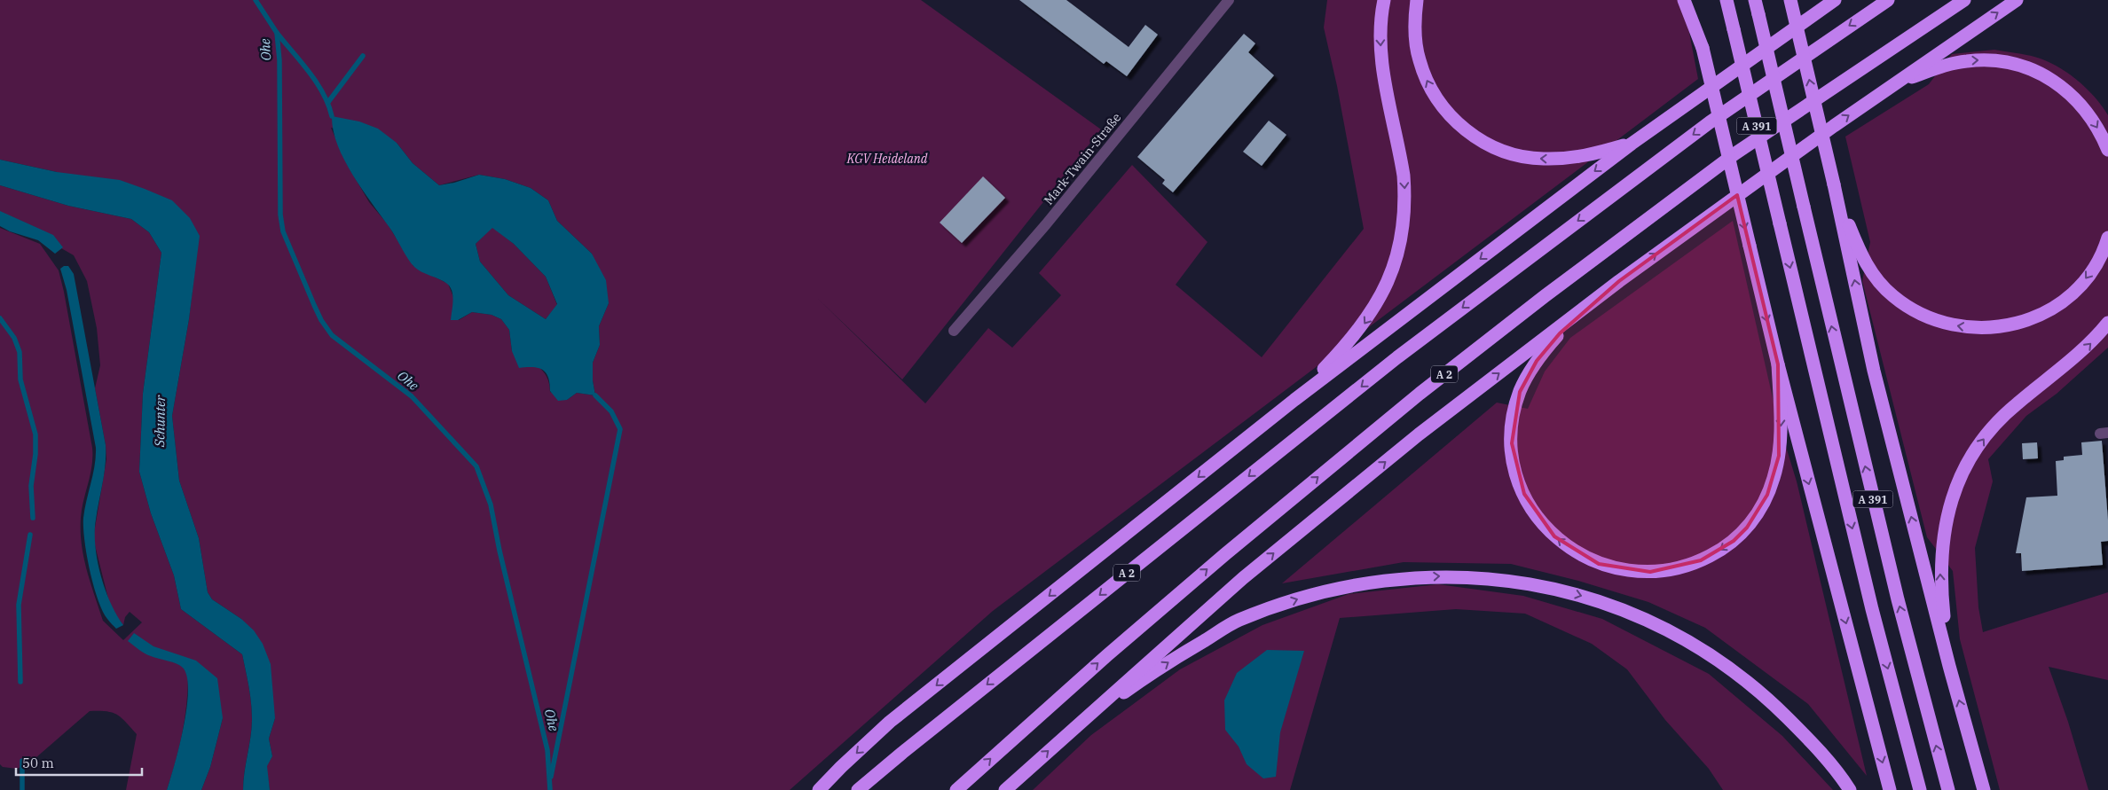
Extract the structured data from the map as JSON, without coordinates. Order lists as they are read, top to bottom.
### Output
{
  "streets": {
    "highway": ["A 391", "A 2"],
    "street": ["Mark-Twain-Straße"]
  },
  "water": ["Ohe", "Schunter"],
  "parks": ["KGV Heideland"],
  "scale_bar": "50 m"
}
